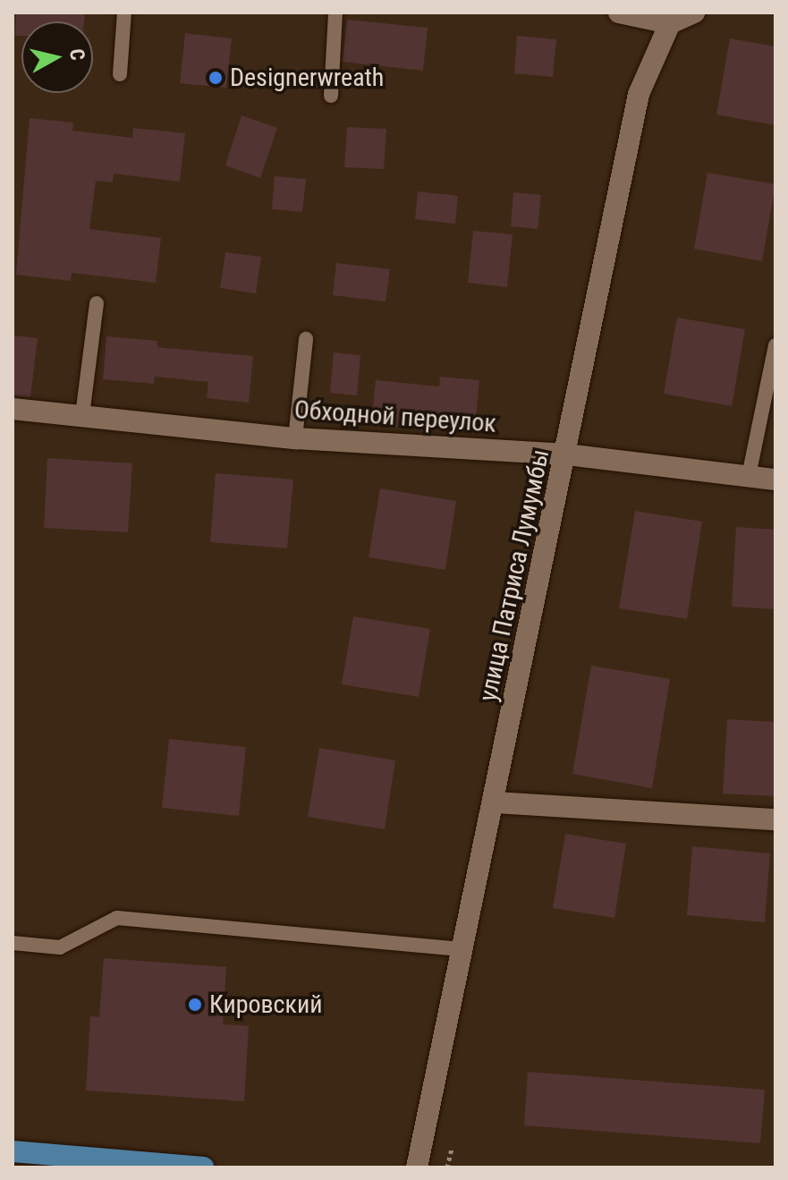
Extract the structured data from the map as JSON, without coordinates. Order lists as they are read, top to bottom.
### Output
{
  "streets": {
    "street": ["Обходной переулок", "улица Патриса Лумумбы"]
  },
  "crossings": [
    ["Обходной переулок", "улица Патриса Лумумбы"]
  ],
  "places": ["Designerwreath", "Кировский"],
  "north": "right"
}
